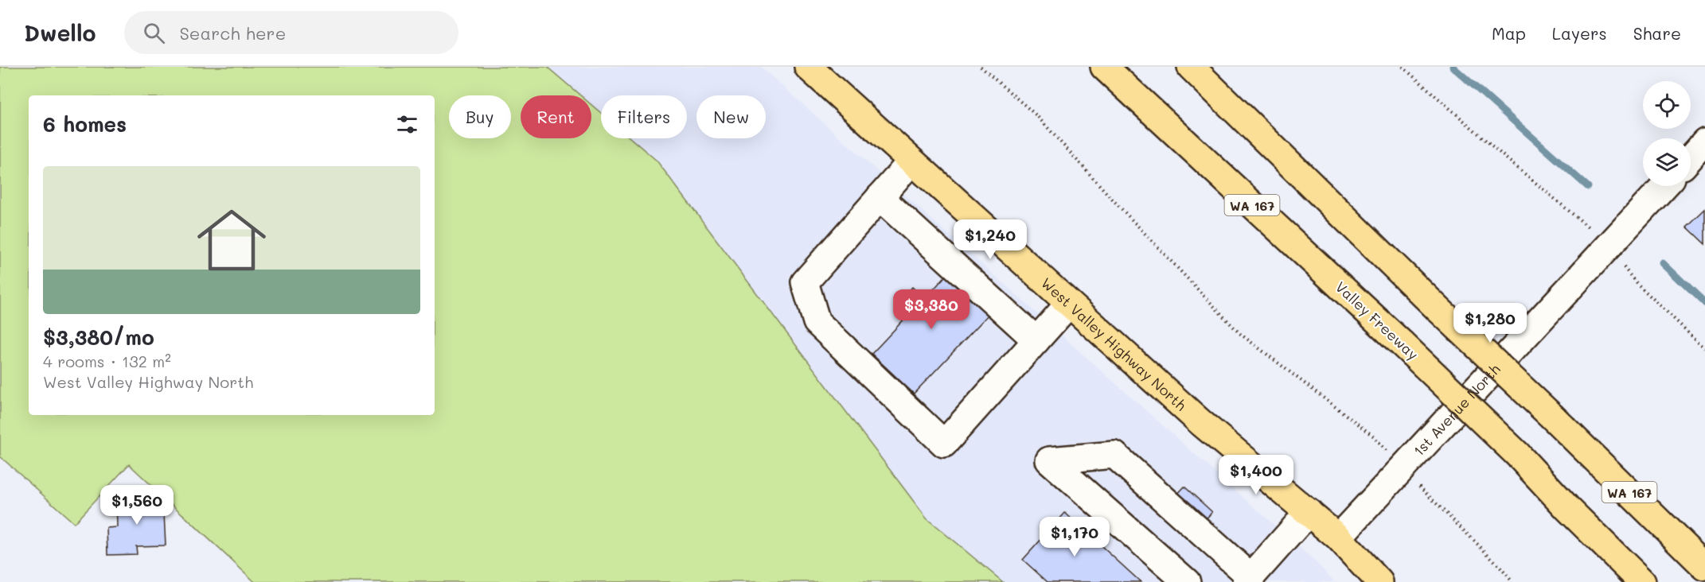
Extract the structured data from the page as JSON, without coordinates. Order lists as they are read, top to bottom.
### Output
{
  "streets": {
    "main road": ["WA 167", "Valley Freeway", "West Valley Highway North"],
    "street": ["1st Avenue North"]
  },
  "crossings": [
    ["West Valley Highway North", "1st Avenue North"]
  ],
  "page": {
    "header": "Dwello",
    "search": "Search here",
    "nav": ["Map", "Layers", "Share"],
    "chip": [
      "Buy",
      "Rent",
      "Filters",
      "New"
    ],
    "heading": "6 homes",
    "list": [
      {
        "name": "$3,380/mo",
        "note": "4 rooms · 132 m² · West Valley Highway North"
      }
    ],
    "price": [
      "$1,240",
      "$3,380",
      "$1,280",
      "$1,400",
      "$1,560",
      "$1,170"
    ]
  }
}
